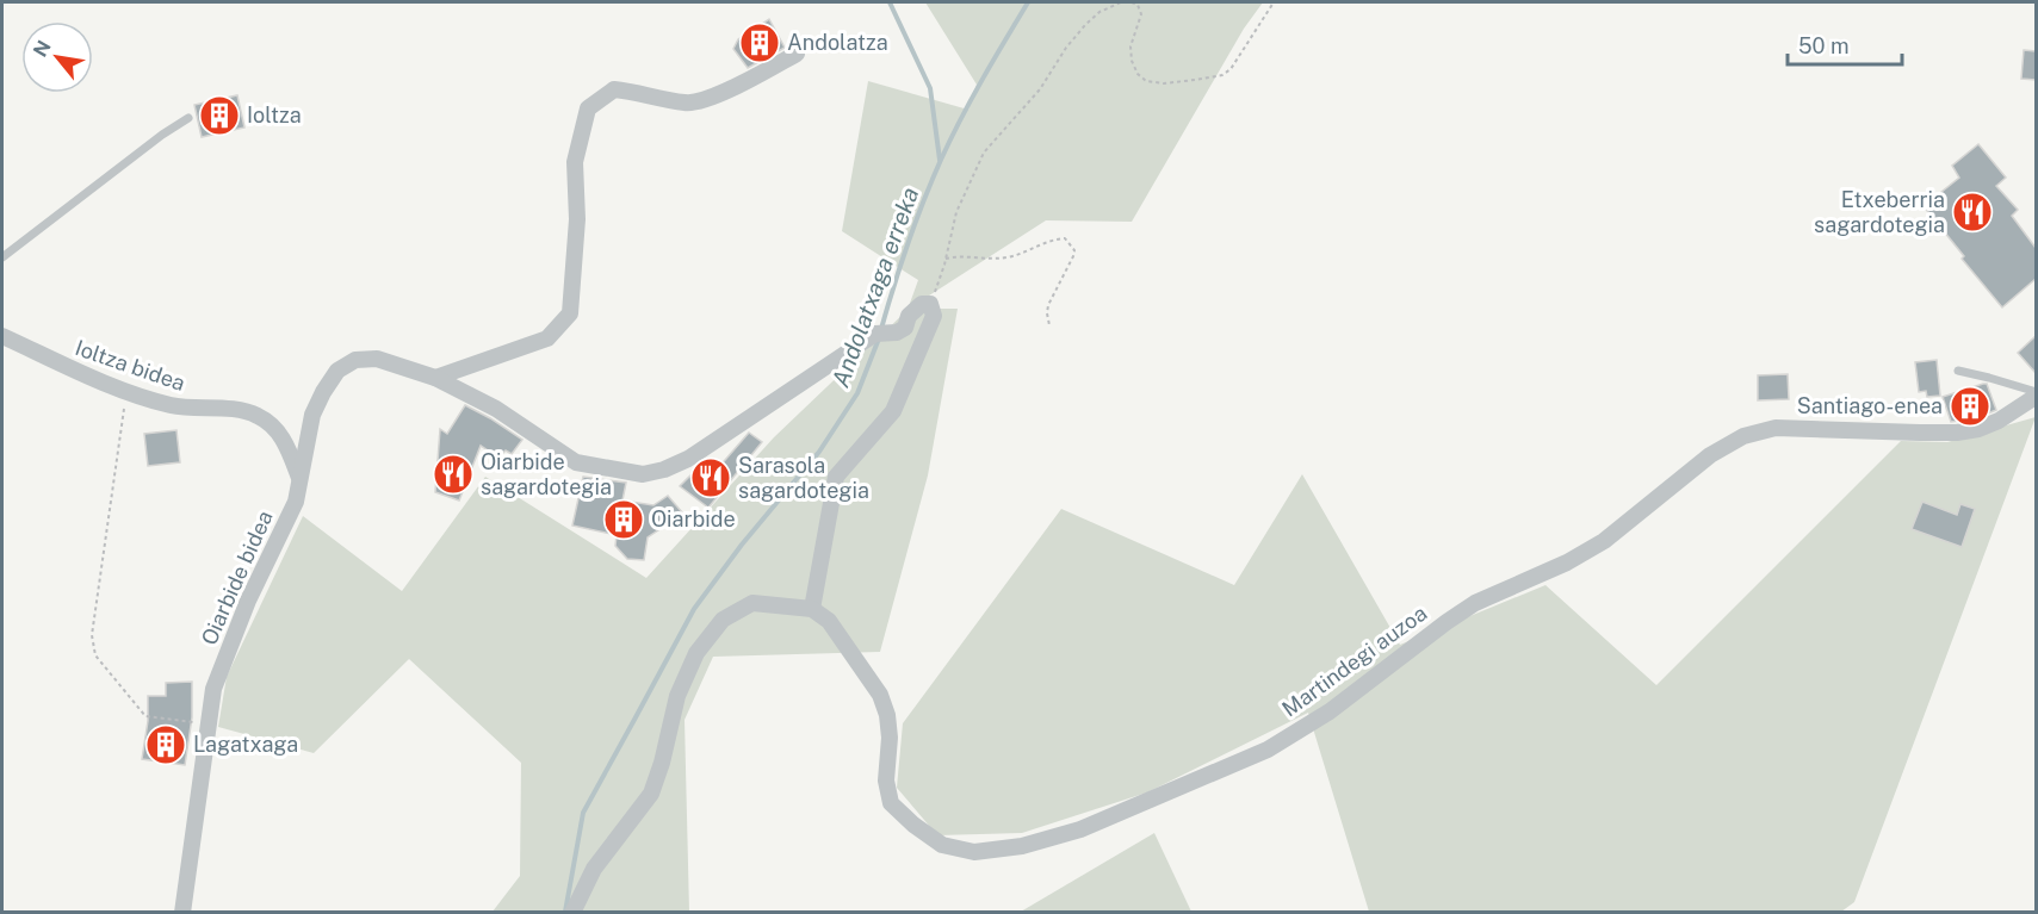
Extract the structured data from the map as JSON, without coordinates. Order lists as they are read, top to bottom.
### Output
{
  "streets": {
    "street": ["Ioltza bidea", "Oiarbide bidea", "Martindegi auzoa"]
  },
  "crossings": [
    ["Ioltza bidea", "Oiarbide bidea"]
  ],
  "water": ["Andolatxaga erreka"],
  "places": {
    "building": [
      "Andolatza",
      "Ioltza",
      "Santiago-enea",
      "Oiarbide",
      "Lagatxaga"
    ],
    "restaurant": ["Etxeberria sagardotegia", "Oiarbide sagardotegia", "Sarasola sagardotegia"]
  },
  "scale_bar": "50 m",
  "north": "top left"
}
